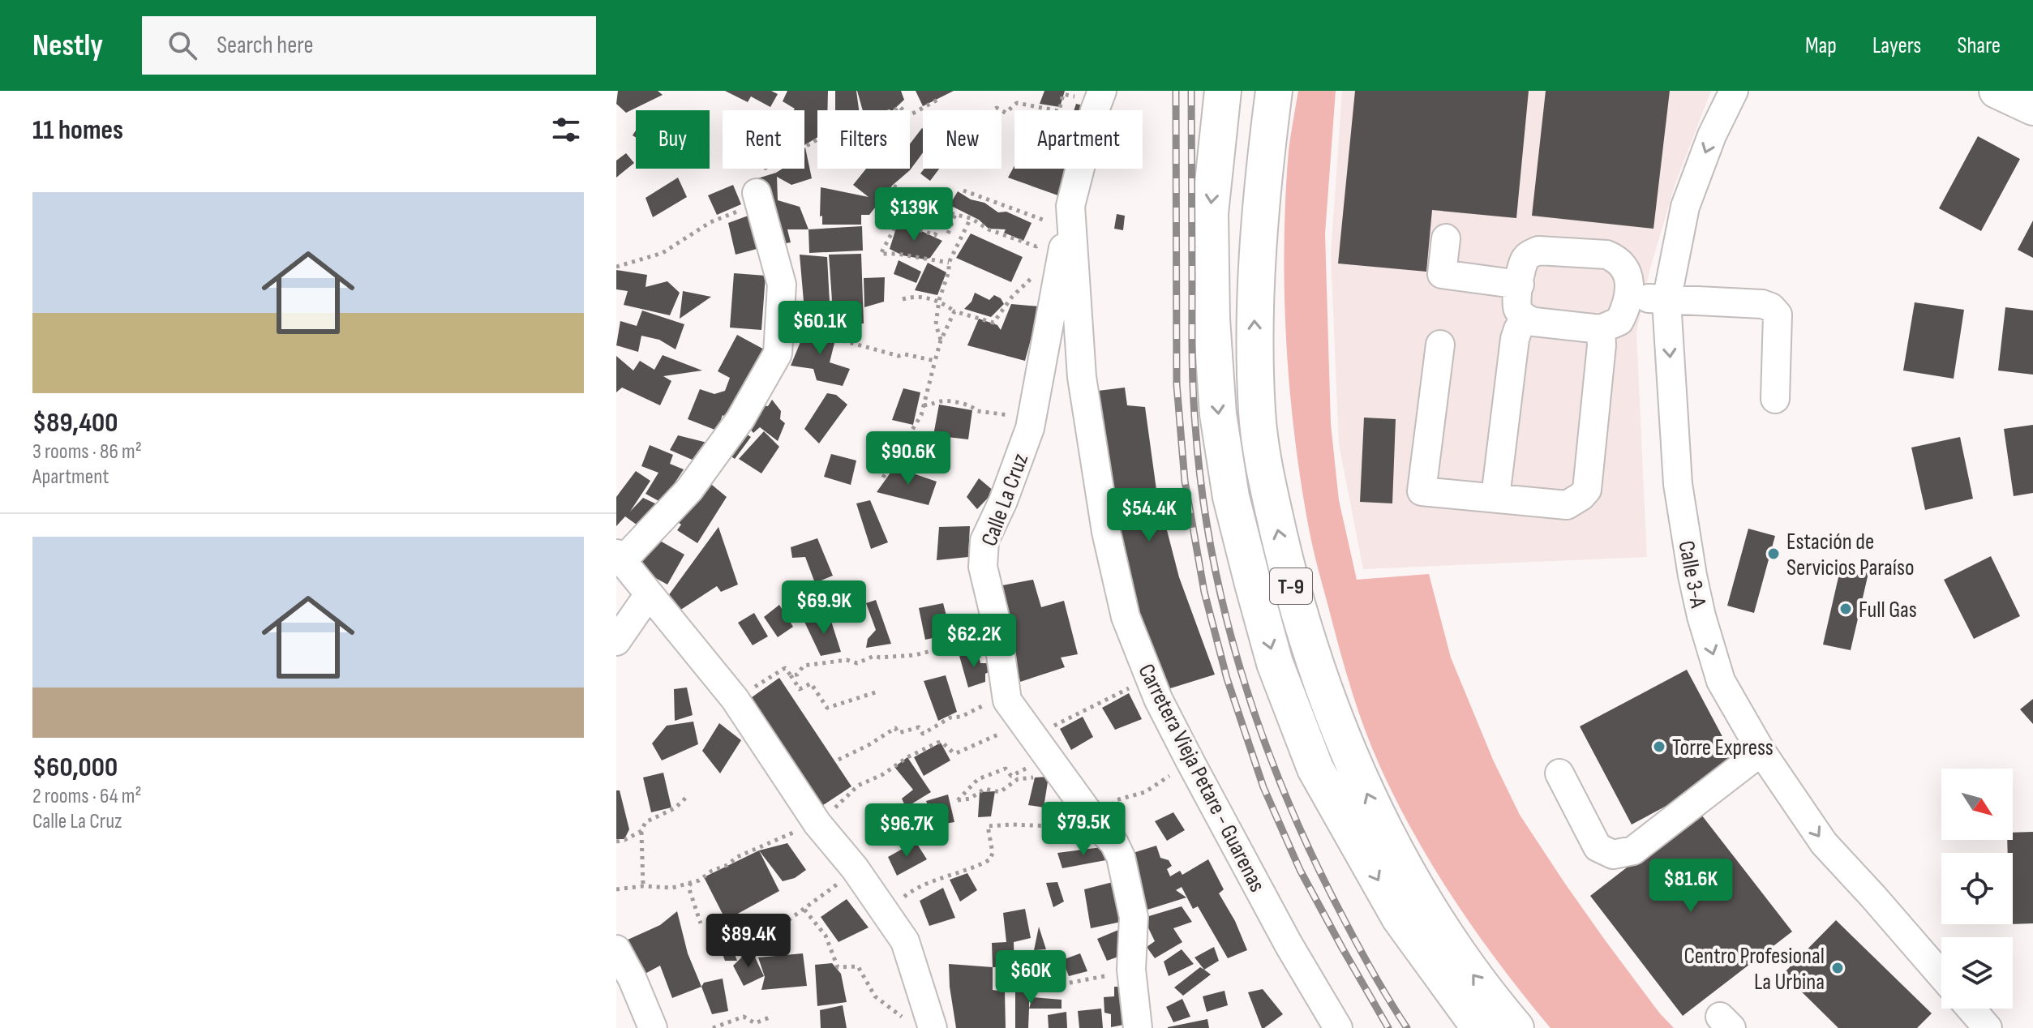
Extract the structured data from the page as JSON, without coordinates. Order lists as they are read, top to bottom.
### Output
{
  "streets": {
    "highway": ["T-9"],
    "street": ["Calle La Cruz", "Calle 3-A", "Carretera Vieja Petare - Guarenas"]
  },
  "crossings": [
    ["Calle La Cruz", "Carretera Vieja Petare - Guarenas"]
  ],
  "one_way": ["Calle 3-A"],
  "places": [
    "Estación de Servicios Paraíso",
    "Full Gas",
    "Torre Express",
    "Centro Profesional La Urbina"
  ],
  "north": "bottom right",
  "page": {
    "header": "Nestly",
    "search": "Search here",
    "nav": ["Map", "Layers", "Share"],
    "heading": "11 homes",
    "chip": [
      "Buy",
      "Rent",
      "Filters",
      "New",
      "Apartment"
    ],
    "list": [
      {
        "name": "$89,400",
        "note": "3 rooms · 86 m² · Apartment"
      },
      {
        "name": "$60,000",
        "note": "2 rooms · 64 m² · Calle La Cruz"
      }
    ],
    "price": [
      "$139K",
      "$60.1K",
      "$90.6K",
      "$54.4K",
      "$69.9K",
      "$62.2K",
      "$79.5K",
      "$96.7K",
      "$81.6K",
      "$89.4K",
      "$60K"
    ]
  }
}
